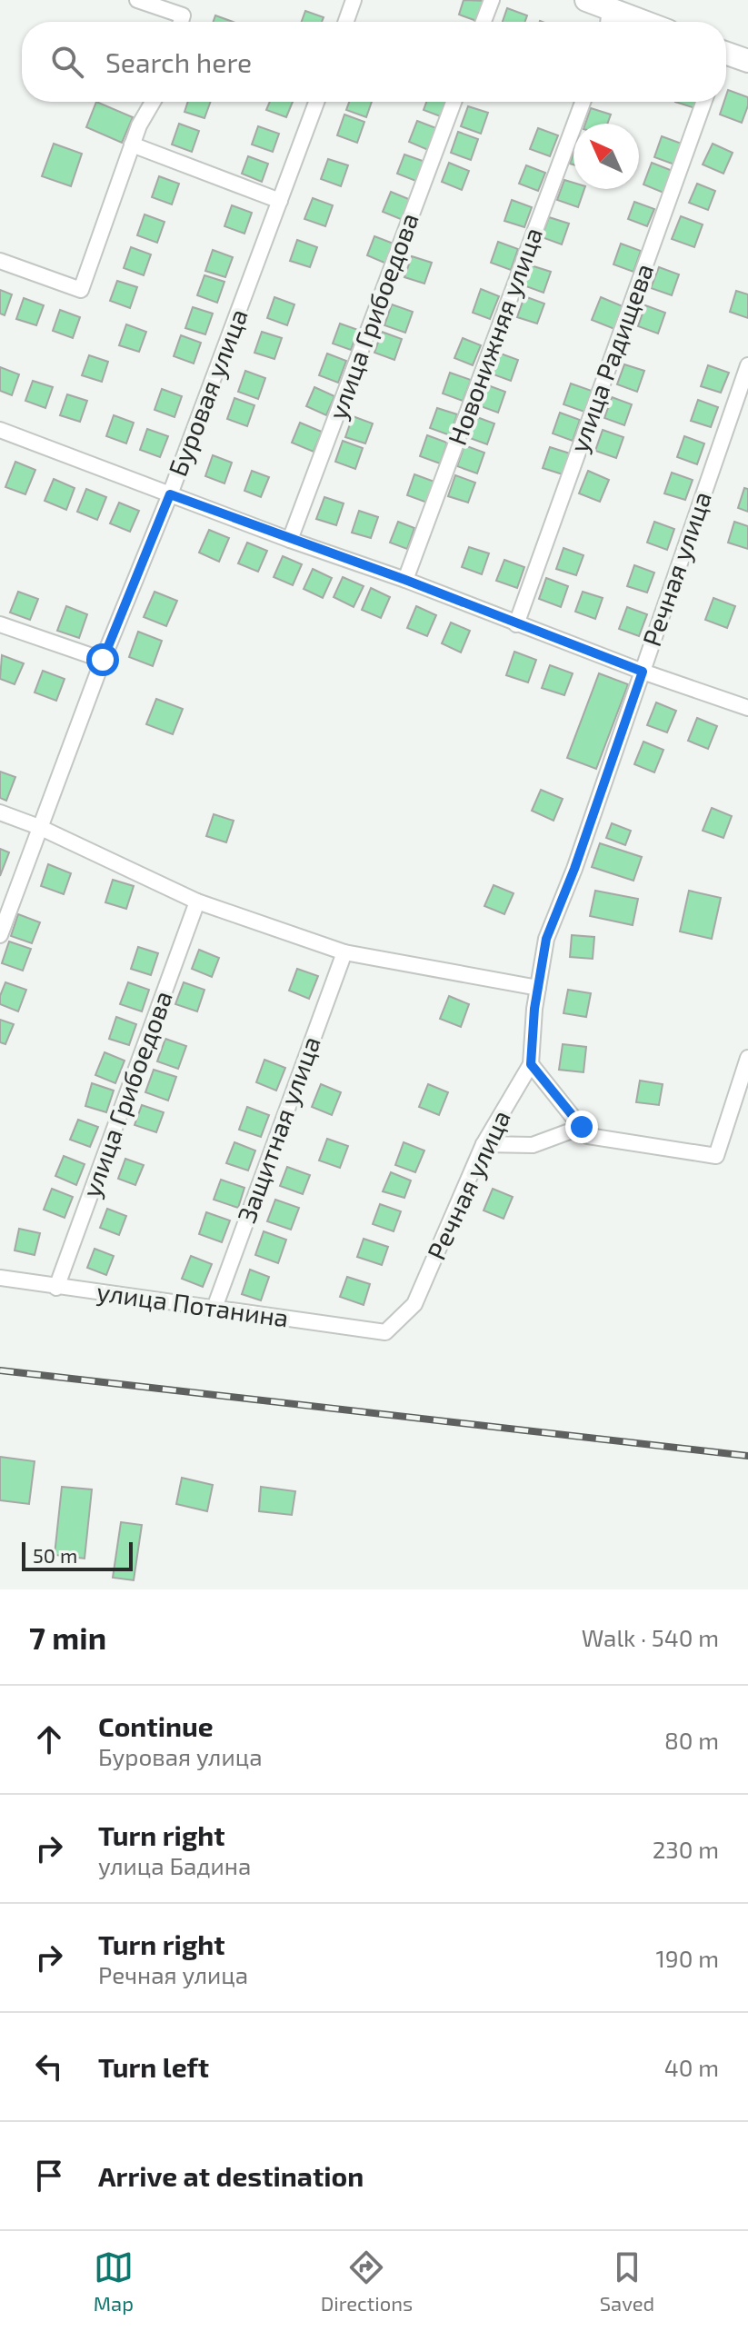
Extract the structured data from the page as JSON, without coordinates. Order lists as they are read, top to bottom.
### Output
{
  "streets": {
    "street": [
      "улица Грибоедова",
      "Новонижняя улица",
      "улица Радищева",
      "Буровая улица",
      "Речная улица",
      "Защитная улица",
      "улица Потанина"
    ]
  },
  "crossings": [
    ["улица Грибоедова", "улица Потанина"],
    ["Речная улица", "улица Потанина"],
    ["Защитная улица", "улица Потанина"]
  ],
  "scale_bar": "50 m",
  "north": "top left",
  "page": {
    "search": "Search here",
    "scale": "50 m",
    "heading": ["7 min", "Walk · 540 m"],
    "list": [
      ["Continue", "Буровая улица", "80 m"],
      ["Turn right", "улица Бадина", "230 m"],
      ["Turn right", "Речная улица", "190 m"],
      ["Turn left", "40 m"],
      "Arrive at destination"
    ],
    "nav": ["Map", "Directions", "Saved"]
  }
}
